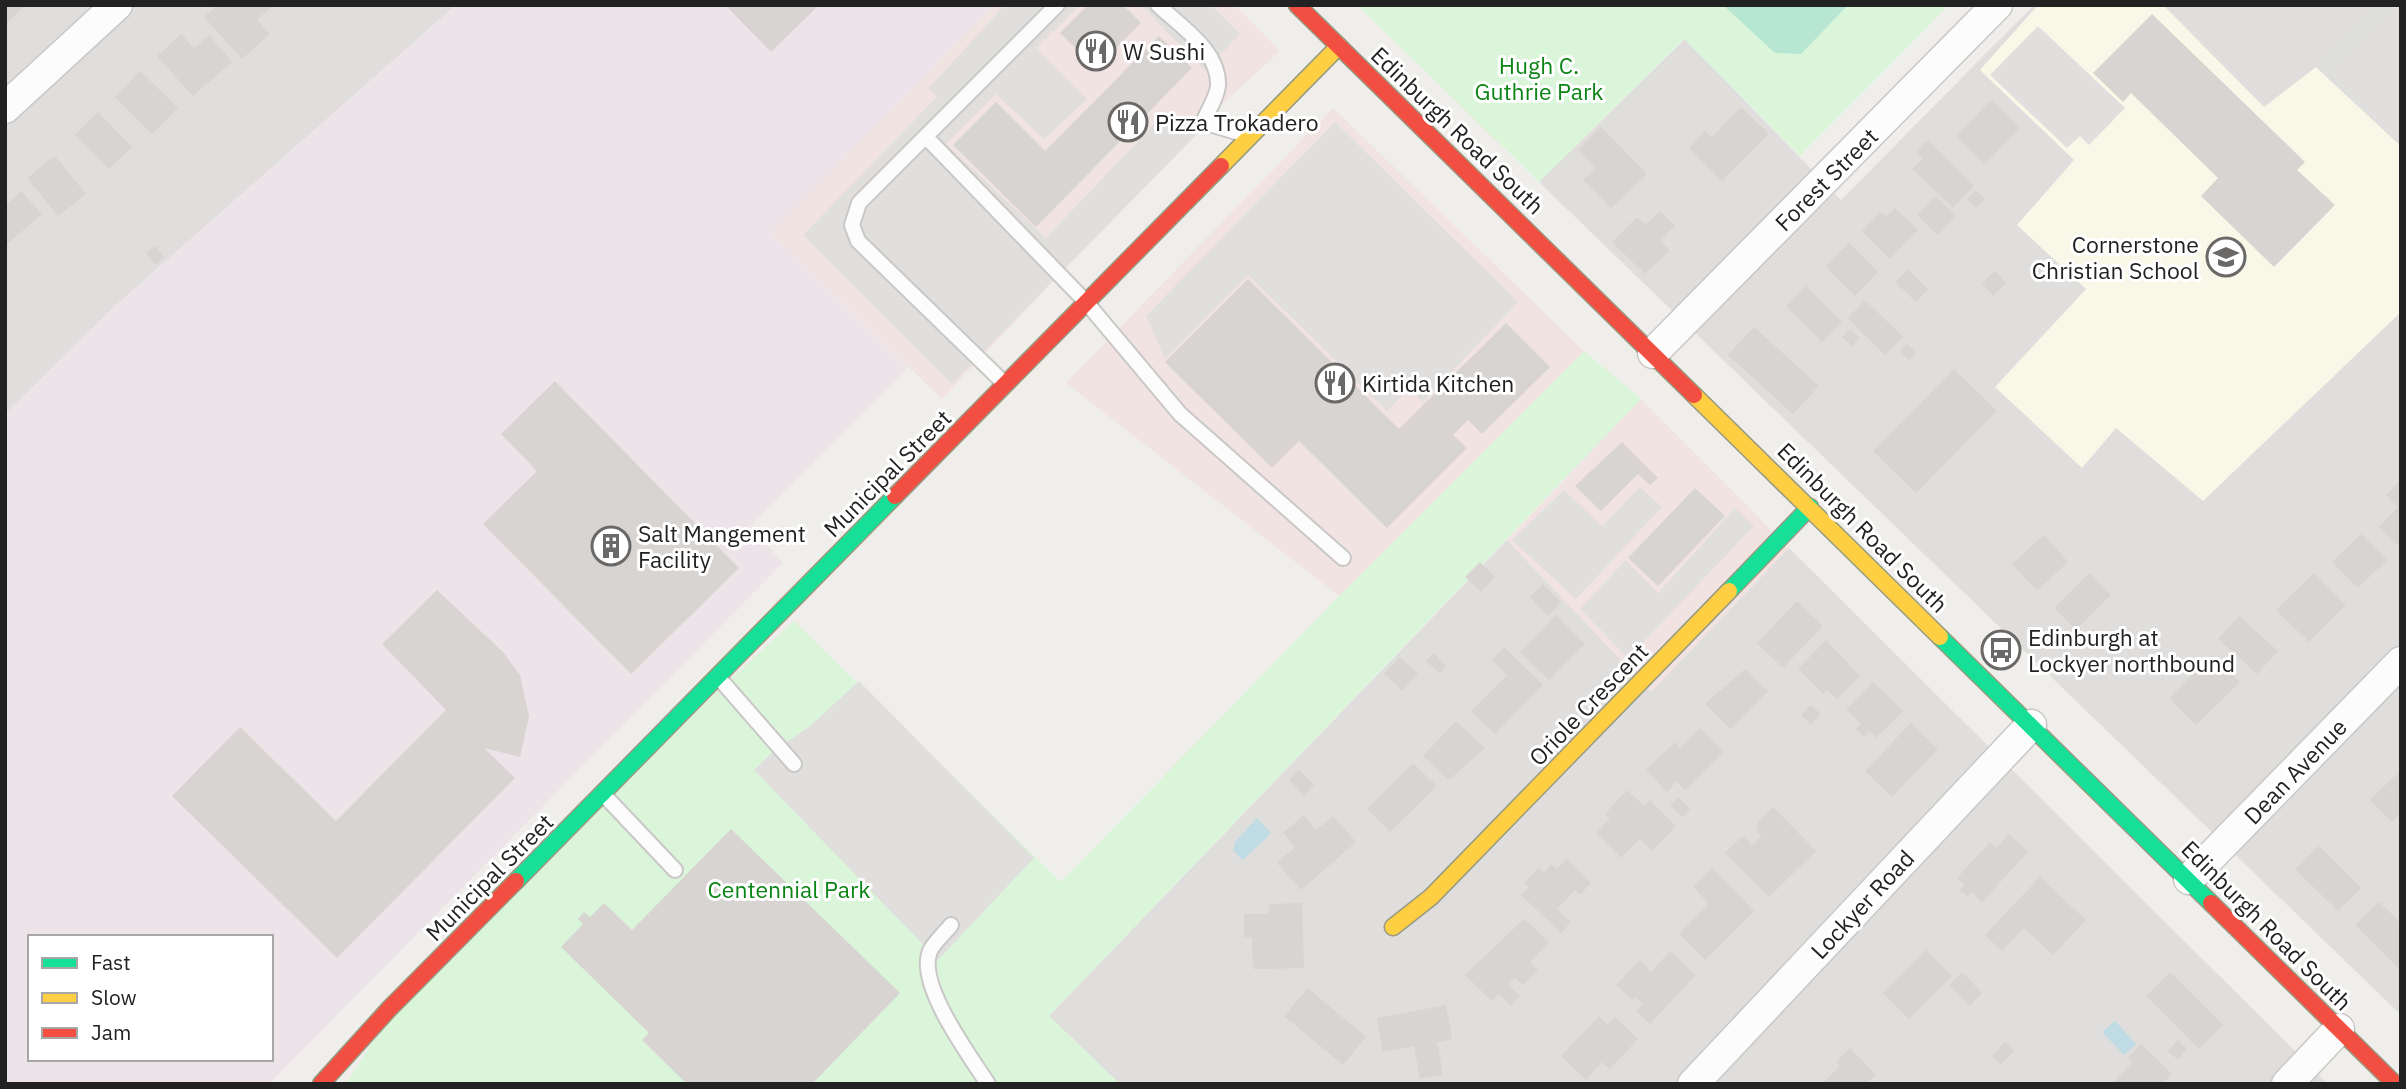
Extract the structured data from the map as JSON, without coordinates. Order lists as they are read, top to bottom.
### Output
{
  "streets": {
    "street": [
      "Edinburgh Road South",
      "Forest Street",
      "Municipal Street",
      "Oriole Crescent",
      "Dean Avenue",
      "Lockyer Road"
    ]
  },
  "crossings": [
    ["Edinburgh Road South", "Forest Street"],
    ["Edinburgh Road South", "Municipal Street"],
    ["Edinburgh Road South", "Oriole Crescent"],
    ["Edinburgh Road South", "Dean Avenue"],
    ["Edinburgh Road South", "Lockyer Road"]
  ],
  "parks": ["Hugh C. Guthrie Park", "Centennial Park"],
  "places": {
    "restaurant": ["W Sushi", "Pizza Trokadero", "Kirtida Kitchen"],
    "school or university": ["Cornerstone Christian School"],
    "building": ["Salt Mangement Facility"],
    "bus stop": ["Edinburgh at Lockyer northbound"]
  },
  "legend": ["Fast", "Slow", "Jam"]
}
